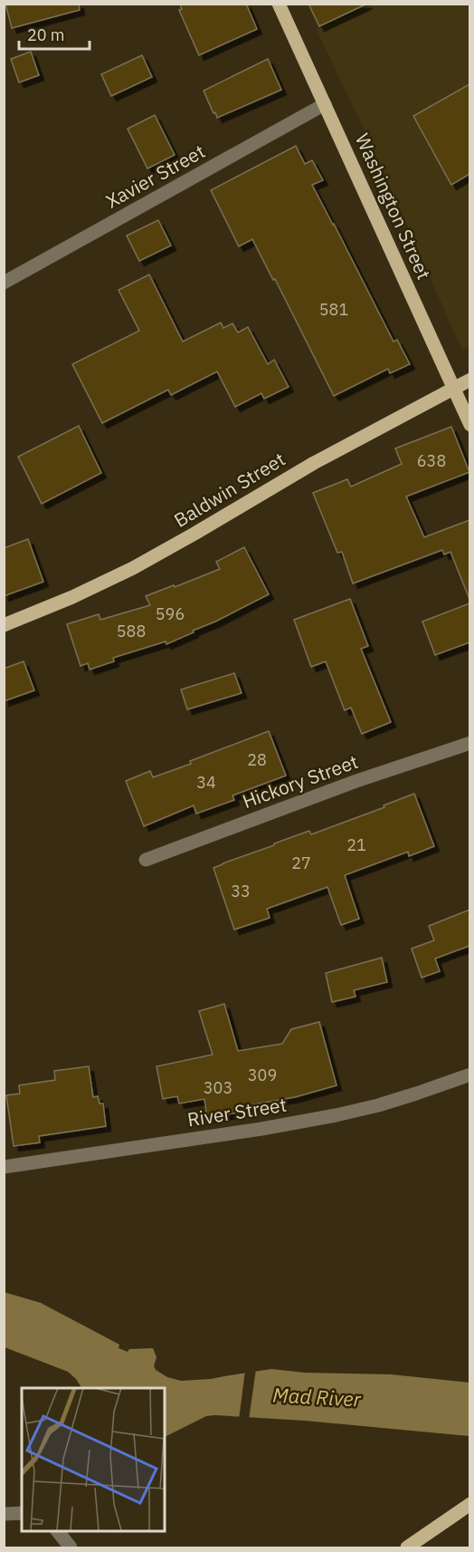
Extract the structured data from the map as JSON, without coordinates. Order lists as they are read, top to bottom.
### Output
{
  "streets": {
    "main road": ["Washington Street", "Baldwin Street"],
    "street": ["Xavier Street", "Hickory Street", "River Street"]
  },
  "crossings": [
    ["Xavier Street", "Washington Street"],
    ["Washington Street", "Baldwin Street"]
  ],
  "water": ["Mad River"],
  "house_numbers": [
    "581",
    "638",
    "596",
    "588",
    "28",
    "34",
    "21",
    "27",
    "33",
    "309",
    "303"
  ],
  "scale_bar": "20 m"
}
